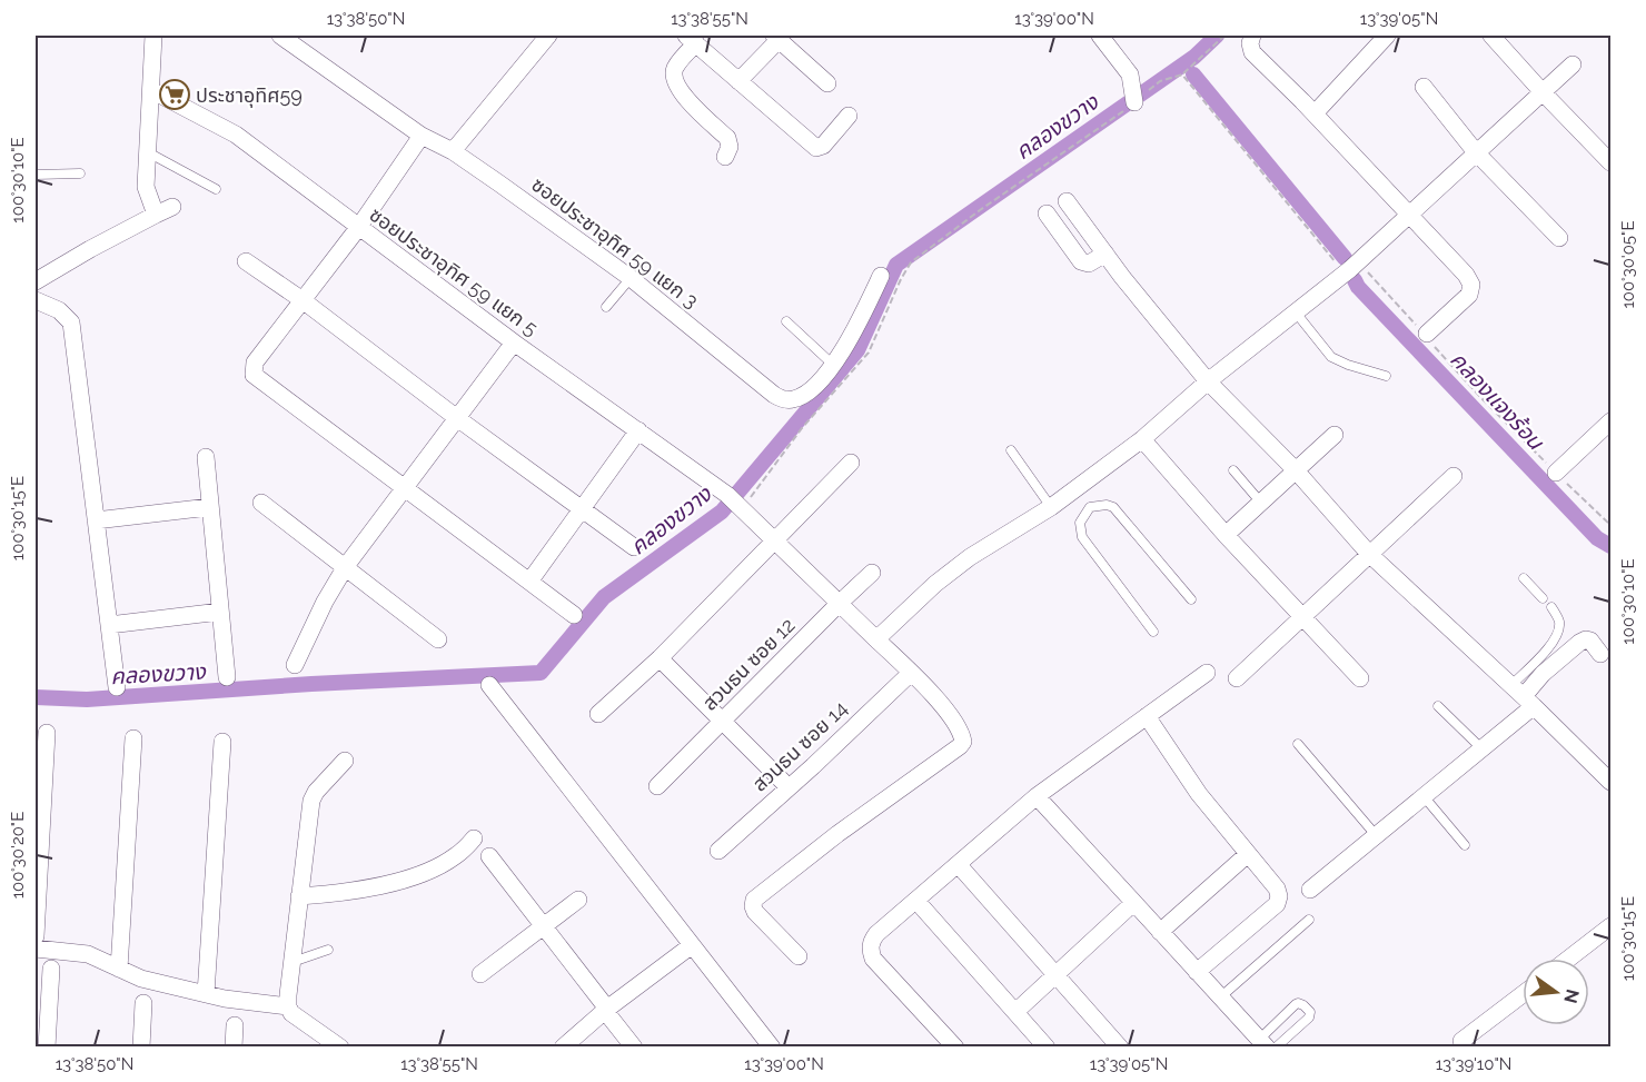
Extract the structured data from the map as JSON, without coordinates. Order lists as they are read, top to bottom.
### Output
{
  "streets": {
    "street": [
      "ซอยประชาอุทิศ 59 แยก 3",
      "ซอยประชาอุทิศ 59 แยก 5",
      "สวนธน ซอย 12",
      "สวนธน ซอย 14"
    ]
  },
  "crossings": [
    ["ซอยประชาอุทิศ 59 แยก 5", "สวนธน ซอย 12"],
    ["ซอยประชาอุทิศ 59 แยก 5", "สวนธน ซอย 14"]
  ],
  "water": ["คลองขวาง", "คลองแจงร้อน"],
  "places": {
    "supermarket": ["ประชาอุทิศ59"]
  },
  "north": "right",
  "coordinates": [
    "13°38'50\"N",
    "13°38'55\"N",
    "13°39'00\"N",
    "13°39'05\"N",
    "100°30'10\"E",
    "100°30'05\"E",
    "100°30'15\"E",
    "100°30'20\"E",
    "13°39'10\"N"
  ]
}
